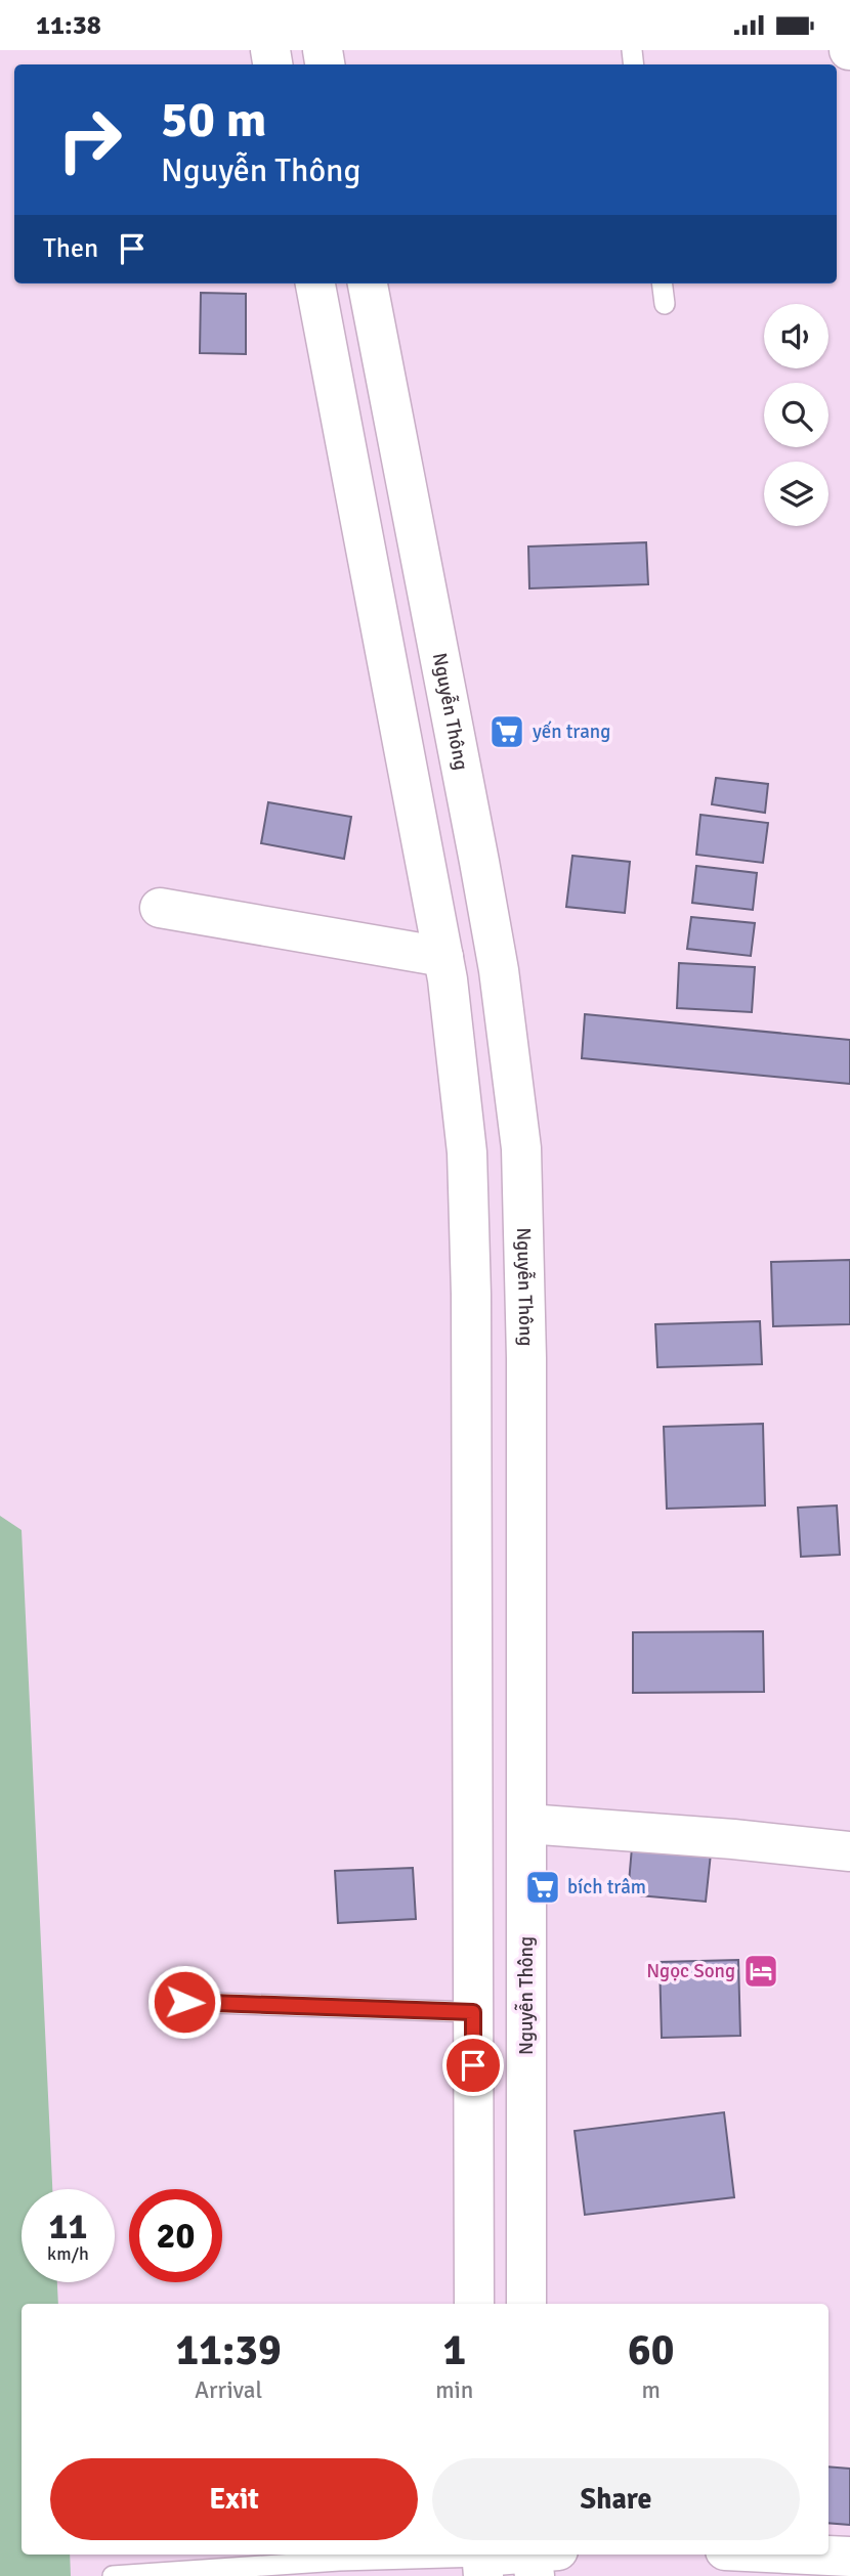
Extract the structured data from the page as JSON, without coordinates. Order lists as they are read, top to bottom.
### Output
{
  "streets": {
    "main road": ["Nguyễn Thông"]
  },
  "places": {
    "supermarket": ["yến trang", "bích trâm"],
    "hotel": ["Ngọc Song"]
  },
  "page": {
    "status": "11:38",
    "turn": ["50 m", "Nguyễn Thông"],
    "then": "Then",
    "speed": "11 km/h",
    "limit": "20",
    "eta": [
      "11:39",
      "Arrival",
      "1",
      "min",
      "60",
      "m"
    ],
    "buttons": ["Exit", "Share"]
  }
}
